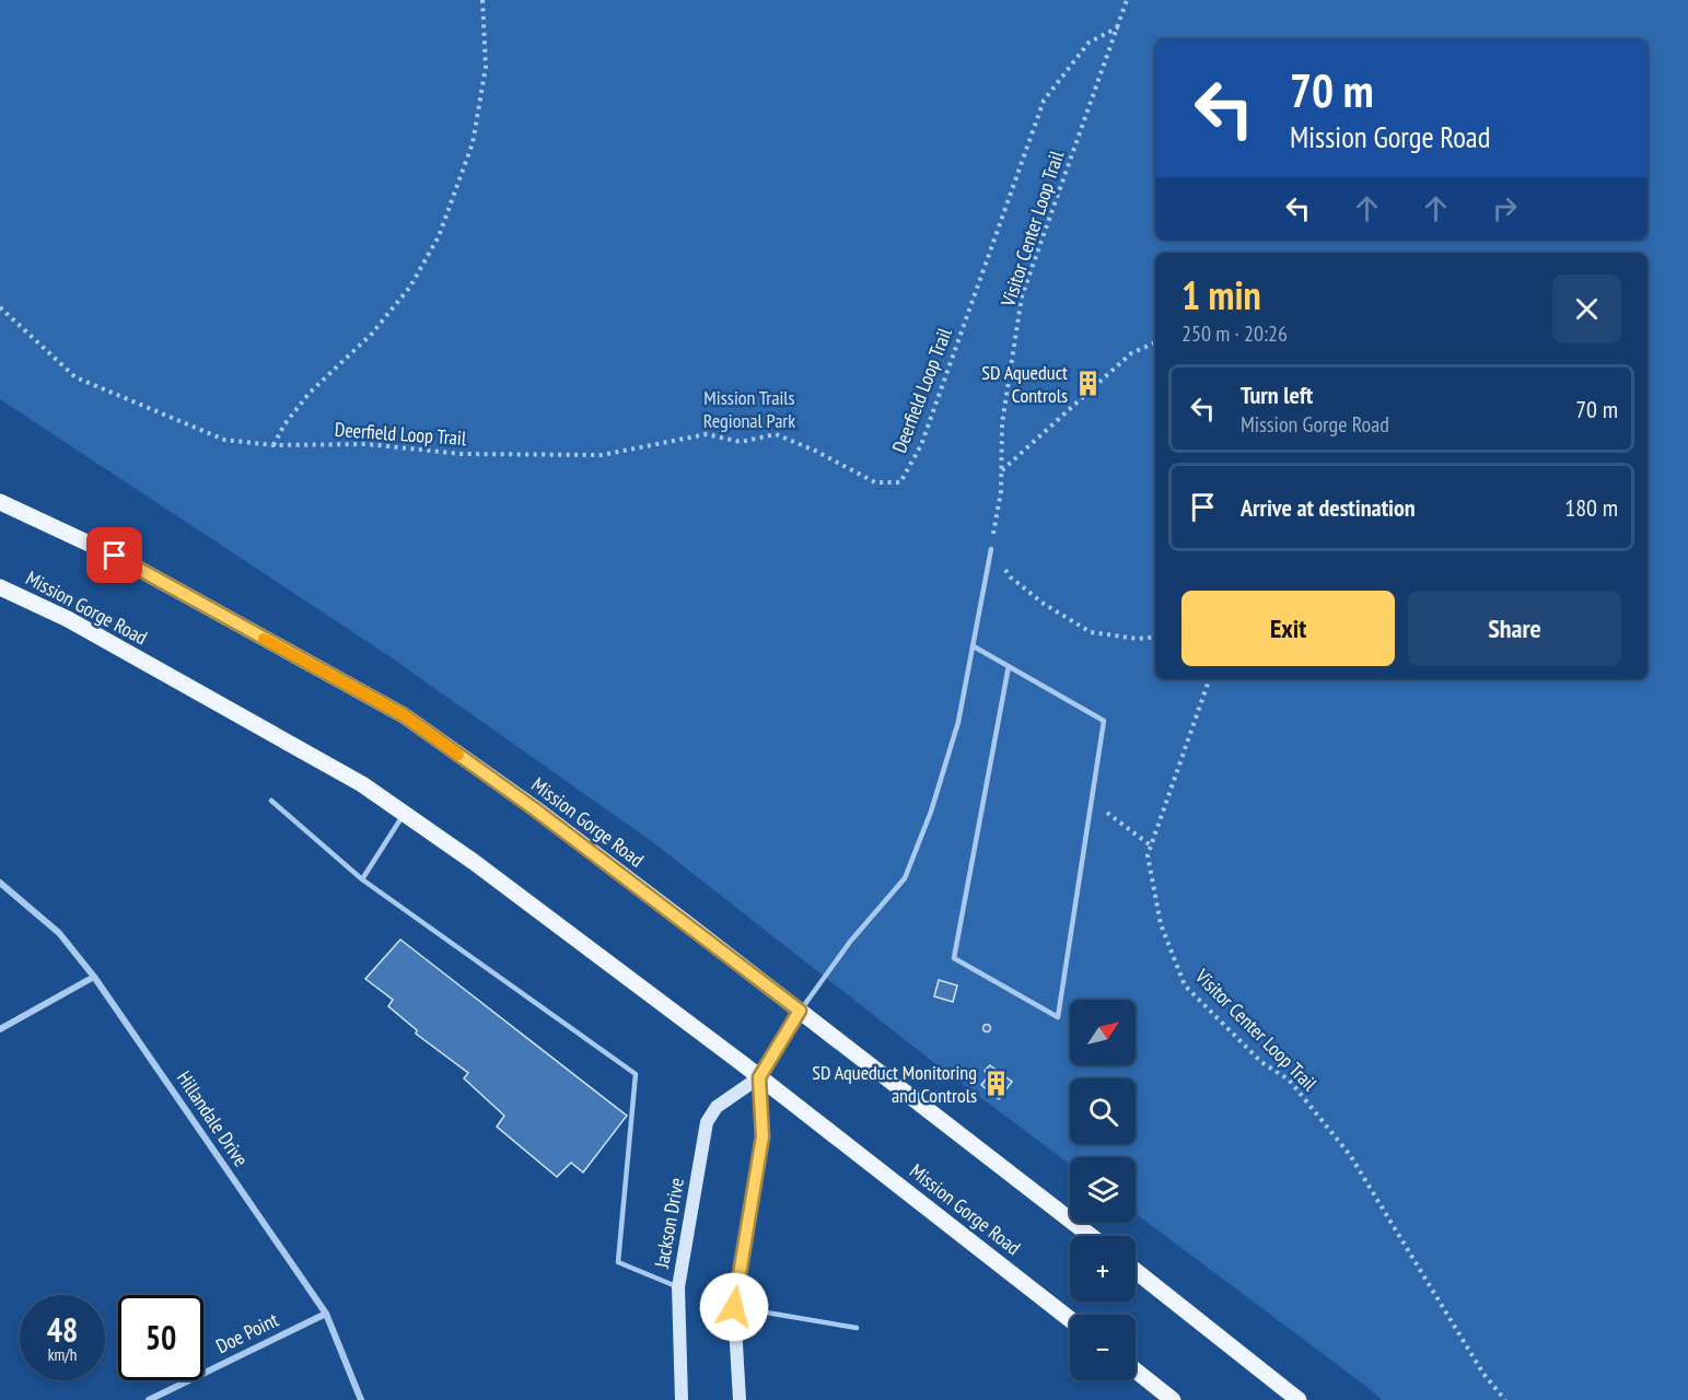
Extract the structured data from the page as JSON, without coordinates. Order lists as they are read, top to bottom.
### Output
{
  "streets": {
    "main road": ["Mission Gorge Road", "Jackson Drive"],
    "street": ["Hillandale Drive", "Doe Point"],
    "path": ["Visitor Center Loop Trail", "Deerfield Loop Trail"]
  },
  "crossings": [
    ["Visitor Center Loop Trail", "Deerfield Loop Trail"],
    ["Mission Gorge Road", "Jackson Drive"],
    ["Hillandale Drive", "Doe Point"]
  ],
  "parks": ["Mission Trails Regional Park"],
  "places": {
    "building": ["SD Aqueduct Controls", "SD Aqueduct Monitoring and Controls"]
  },
  "north": "top right",
  "page": {
    "turn": ["70 m", "Mission Gorge Road"],
    "heading": ["1 min", "250 m · 20:26"],
    "list": [
      {
        "name": "Turn left",
        "note": "Mission Gorge Road",
        "value": "70 m"
      },
      {
        "name": "Arrive at destination",
        "value": "180 m"
      }
    ],
    "buttons": ["Exit", "Share"],
    "map_buttons": ["+", "−"],
    "speed": "48 km/h",
    "limit": "50"
  }
}
